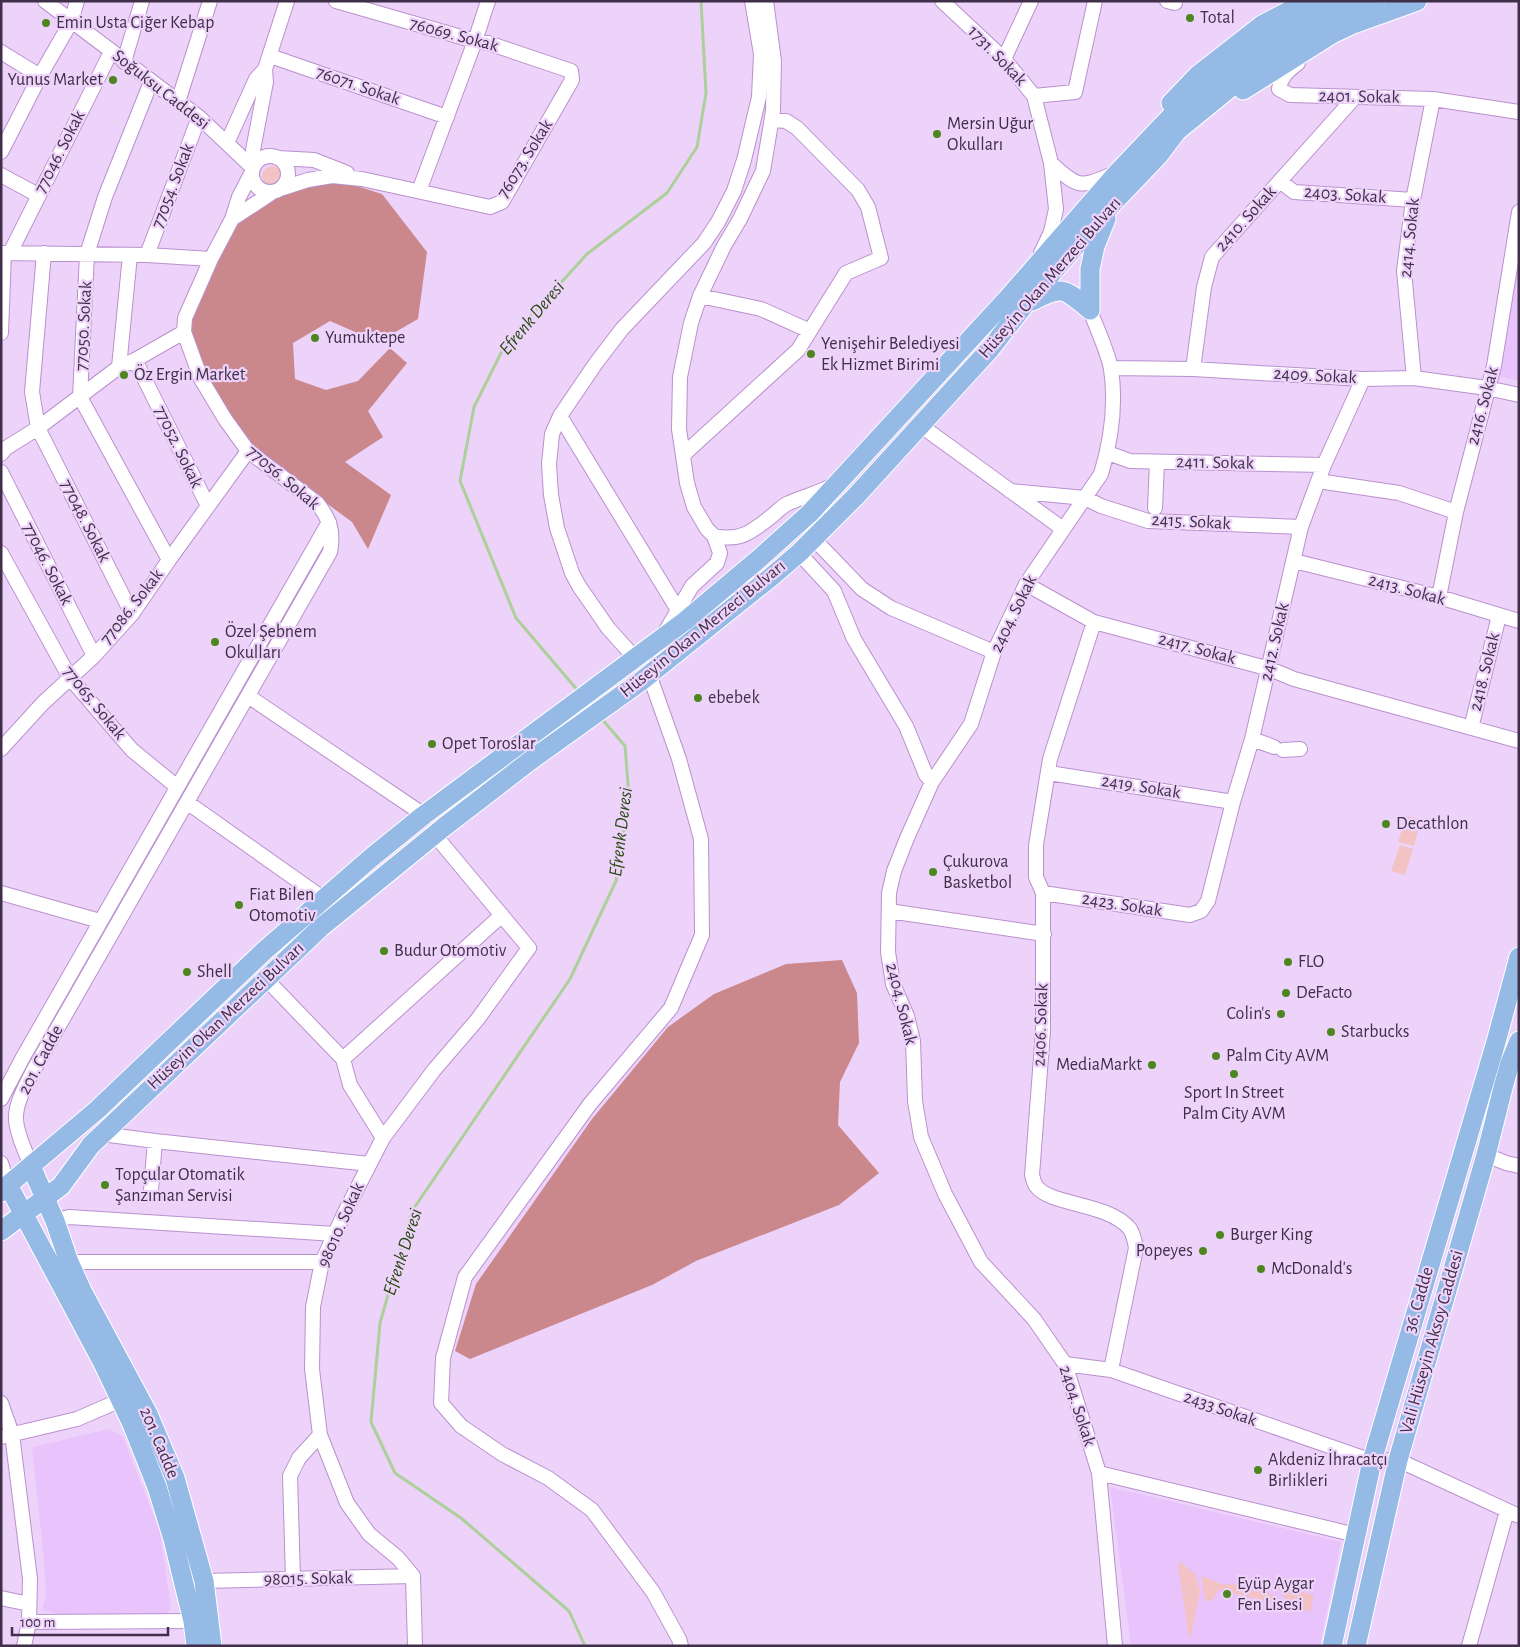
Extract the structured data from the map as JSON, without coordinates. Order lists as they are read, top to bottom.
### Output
{
  "streets": {
    "main road": [
      "Hüseyin Okan Merzeci Bulvarı",
      "201. Cadde",
      "36. Cadde",
      "Vali Hüseyin Aksoy Caddesi"
    ],
    "street": [
      "76069. Sokak",
      "1731. Sokak",
      "76071. Sokak",
      "Soğuksu Caddesi",
      "2401. Sokak",
      "77046. Sokak",
      "76073. Sokak",
      "77054. Sokak",
      "2403. Sokak",
      "2410. Sokak",
      "2414. Sokak",
      "77050. Sokak",
      "2409. Sokak",
      "2416. Sokak",
      "77052. Sokak",
      "2411. Sokak",
      "77056. Sokak",
      "77048. Sokak",
      "2415. Sokak",
      "2413. Sokak",
      "77086. Sokak",
      "2404. Sokak",
      "2412. Sokak",
      "2417. Sokak",
      "2418. Sokak",
      "77065. Sokak",
      "2419. Sokak",
      "2423. Sokak",
      "2406. Sokak",
      "98010. Sokak",
      "2433 Sokak",
      "98015. Sokak"
    ]
  },
  "crossings": [
    ["76069. Sokak", "76073. Sokak"],
    ["1731. Sokak", "Hüseyin Okan Merzeci Bulvarı"],
    ["Soğuksu Caddesi", "77046. Sokak"],
    ["Soğuksu Caddesi", "77054. Sokak"],
    ["Soğuksu Caddesi", "77050. Sokak"],
    ["2401. Sokak", "2410. Sokak"],
    ["2401. Sokak", "2414. Sokak"],
    ["77046. Sokak", "77086. Sokak"],
    ["2403. Sokak", "2410. Sokak"],
    ["2403. Sokak", "2414. Sokak"],
    ["2410. Sokak", "2409. Sokak"],
    ["2414. Sokak", "2409. Sokak"],
    ["Hüseyin Okan Merzeci Bulvarı", "201. Cadde"],
    ["77050. Sokak", "77086. Sokak"],
    ["2409. Sokak", "2416. Sokak"],
    ["2409. Sokak", "2404. Sokak"],
    ["2409. Sokak", "2412. Sokak"],
    ["2416. Sokak", "2413. Sokak"],
    ["77052. Sokak", "77086. Sokak"],
    ["2411. Sokak", "2404. Sokak"],
    ["2411. Sokak", "2412. Sokak"],
    ["77056. Sokak", "77086. Sokak"],
    ["77056. Sokak", "201. Cadde"],
    ["77048. Sokak", "77086. Sokak"],
    ["2415. Sokak", "2404. Sokak"],
    ["2415. Sokak", "2412. Sokak"],
    ["2413. Sokak", "2412. Sokak"],
    ["2413. Sokak", "2418. Sokak"],
    ["77086. Sokak", "77065. Sokak"],
    ["2404. Sokak", "2417. Sokak"],
    ["2404. Sokak", "2433 Sokak"],
    ["2412. Sokak", "2417. Sokak"],
    ["2412. Sokak", "2419. Sokak"],
    ["2412. Sokak", "2423. Sokak"],
    ["2417. Sokak", "2418. Sokak"],
    ["2417. Sokak", "2406. Sokak"],
    ["77065. Sokak", "201. Cadde"],
    ["2419. Sokak", "2406. Sokak"],
    ["2423. Sokak", "2406. Sokak"],
    ["2406. Sokak", "2433 Sokak"],
    ["201. Cadde", "98015. Sokak"],
    ["98010. Sokak", "98015. Sokak"],
    ["36. Cadde", "2433 Sokak"]
  ],
  "water": ["Efrenk Deresi"],
  "places": [
    "Total",
    "Emin Usta Ciğer Kebap",
    "Yunus Market",
    "Mersin Uğur Okulları",
    "Yumuktepe",
    "Yenişehir Belediyesi Ek Hizmet Birimi",
    "Öz Ergin Market",
    "Özel Şebnem Okulları",
    "ebebek",
    "Opet Toroslar",
    "Decathlon",
    "Çukurova Basketbol",
    "Fiat Bilen Otomotiv",
    "Budur Otomotiv",
    "FLO",
    "Shell",
    "DeFacto",
    "Colin's",
    "Starbucks",
    "Palm City AVM",
    "MediaMarkt",
    "Sport In Street Palm City AVM",
    "Topçular Otomatik Şanzıman Servisi",
    "Burger King",
    "Popeyes",
    "McDonald's",
    "Akdeniz İhracatçı Birlikleri",
    "Eyüp Aygar Fen Lisesi"
  ],
  "scale_bar": "100 m"
}
